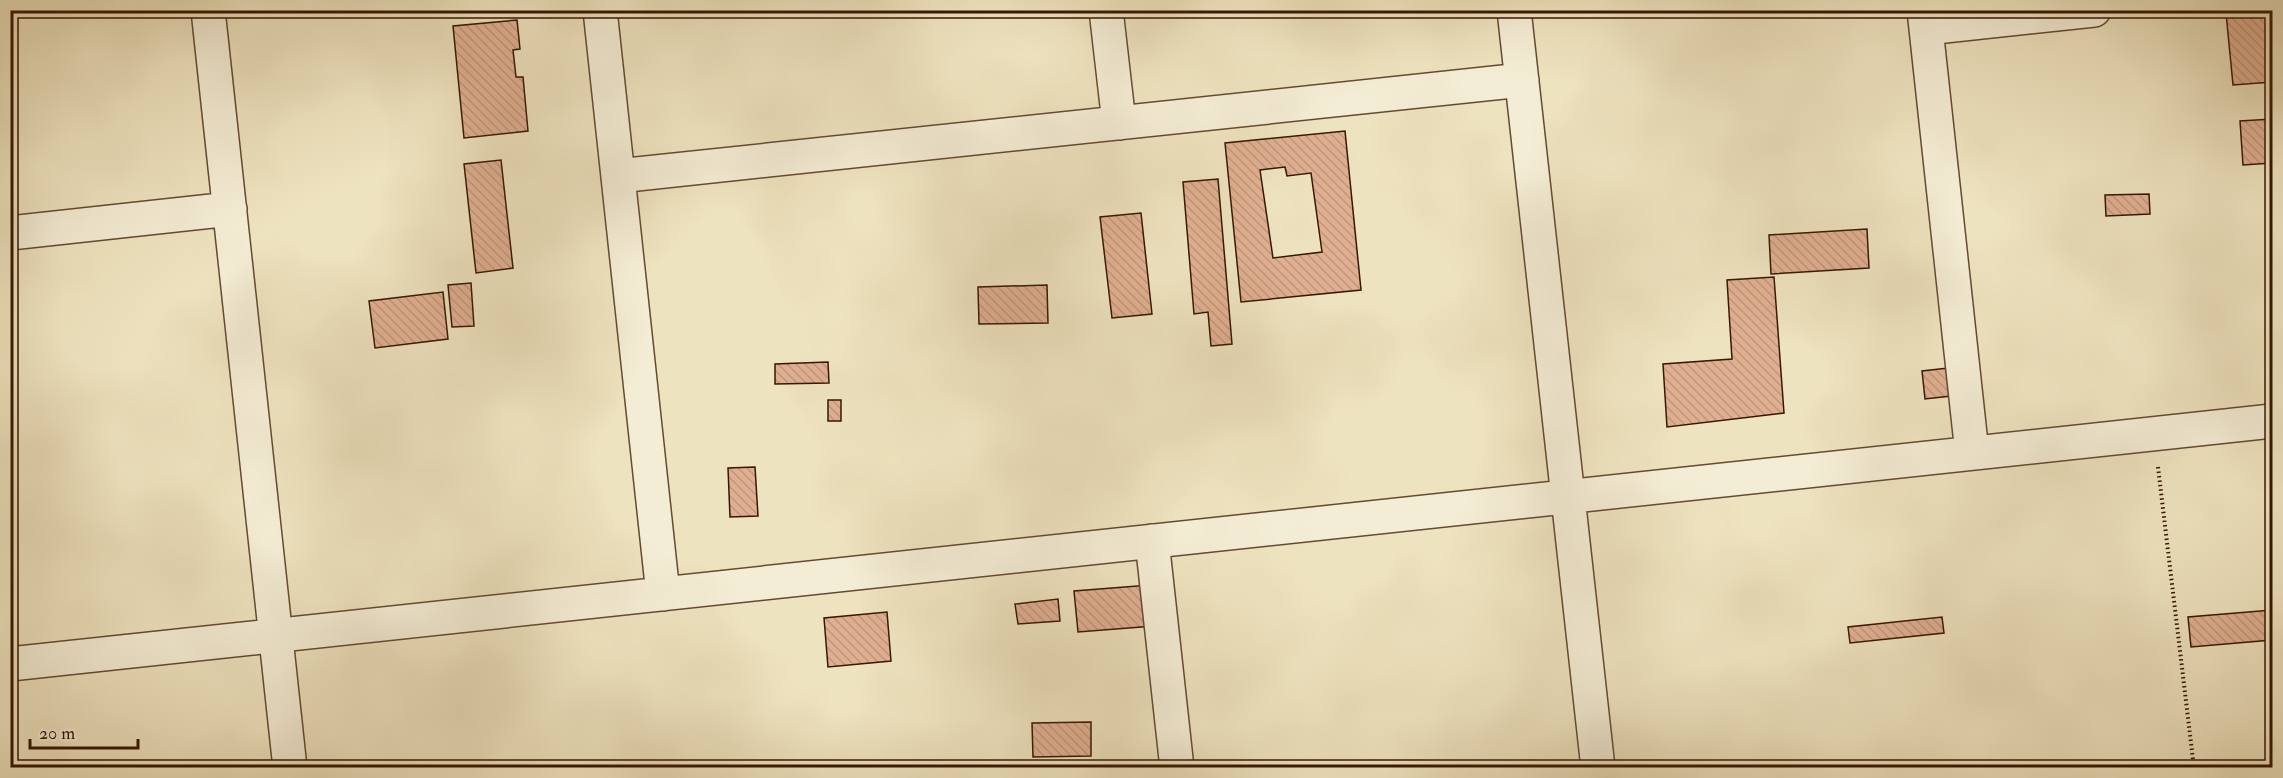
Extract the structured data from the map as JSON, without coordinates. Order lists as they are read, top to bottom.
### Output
{
  "scale_bar": "20 m"
}
